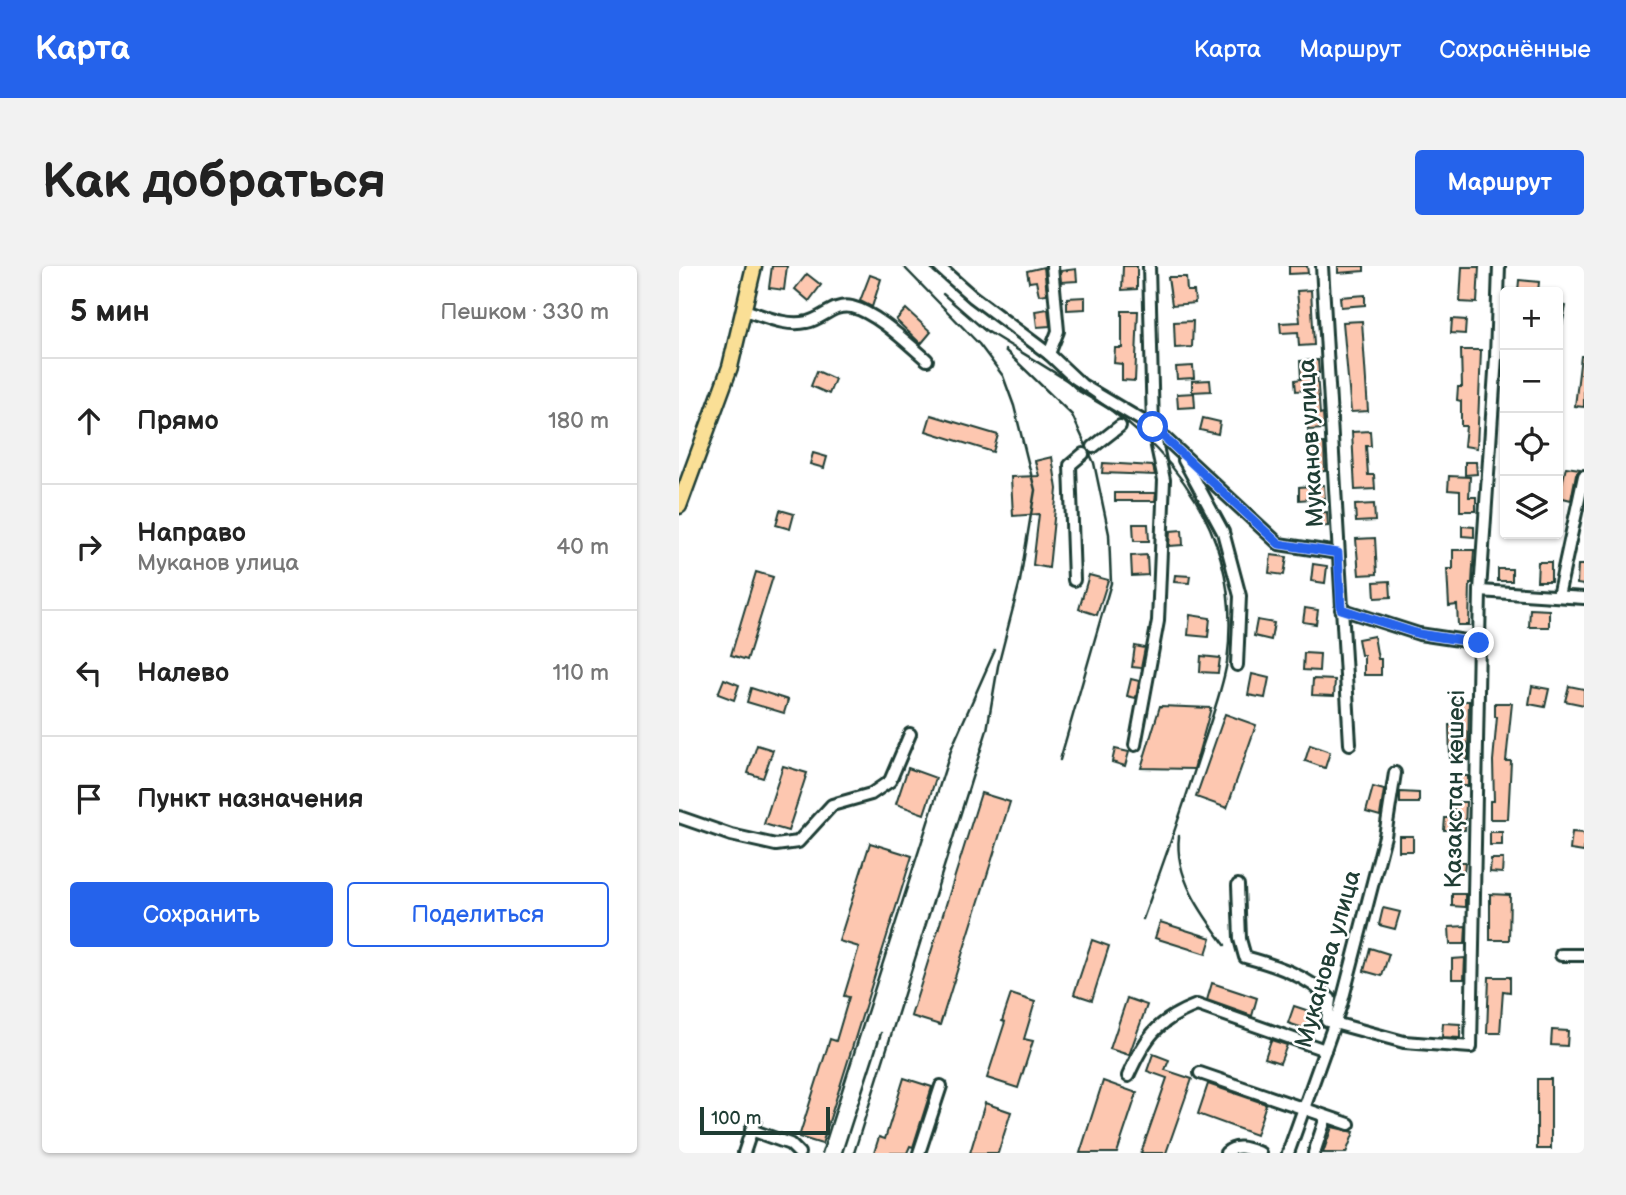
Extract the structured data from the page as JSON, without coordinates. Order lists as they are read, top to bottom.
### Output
{
  "streets": {
    "street": ["Муканов улица", "Қазақстан көшесі", "Муканова улица"]
  },
  "crossings": [
    ["Қазақстан көшесі", "Муканова улица"]
  ],
  "scale_bar": "100 m",
  "page": {
    "header": "Карта",
    "nav": ["Карта", "Маршрут", "Сохранённые"],
    "buttons": [
      "Маршрут",
      ["Сохранить", "Поделиться"]
    ],
    "title": "Как добраться",
    "heading": ["5 мин", "Пешком · 330 m"],
    "map_buttons": ["+", "−"],
    "list": [
      ["Прямо", "180 m"],
      ["Направо", "Муканов улица", "40 m"],
      ["Налево", "110 m"],
      "Пункт назначения"
    ],
    "scale": "100 m"
  }
}
